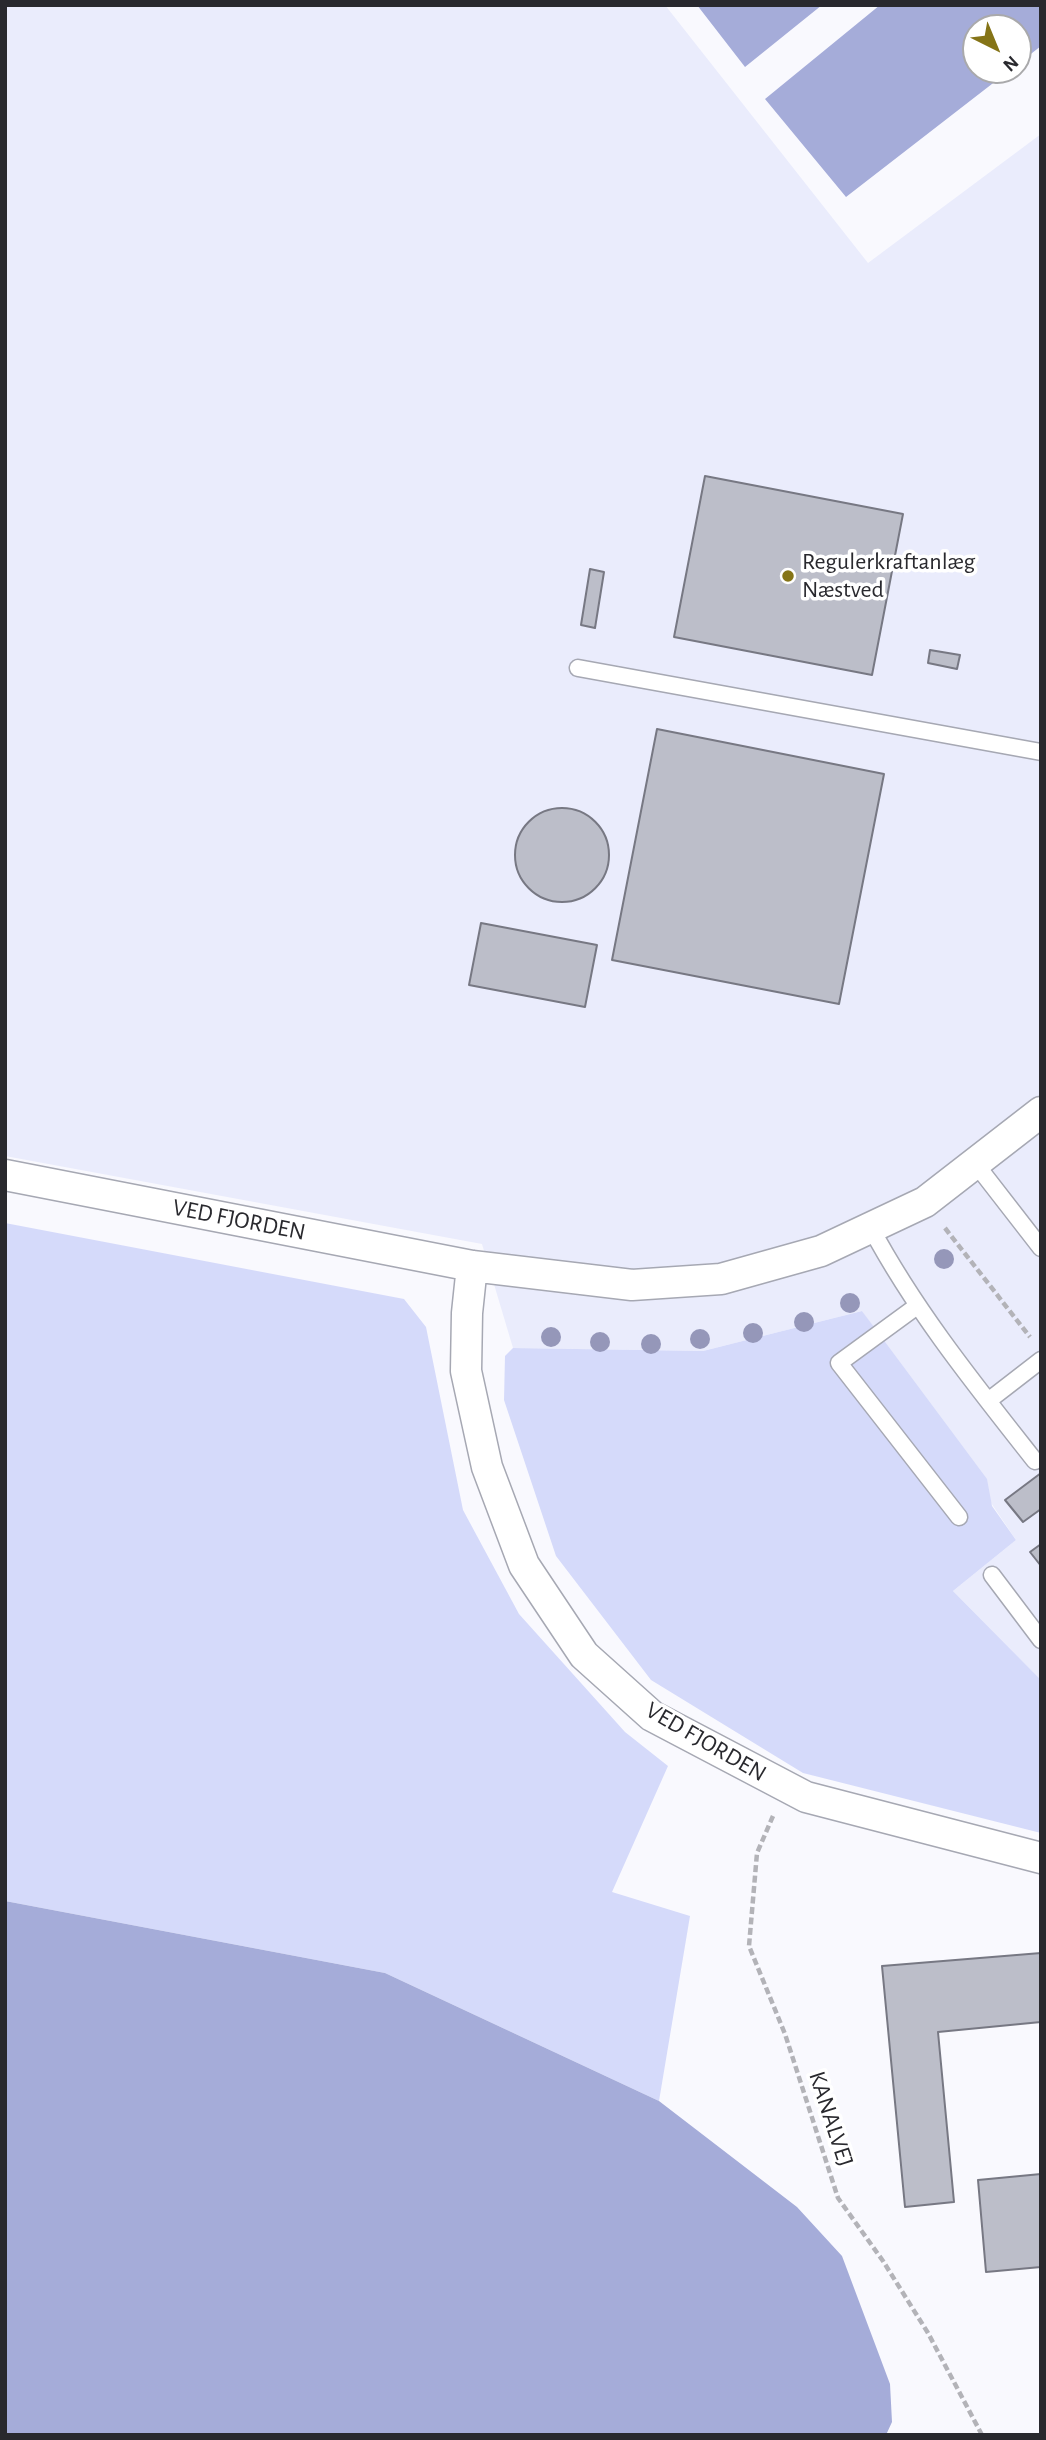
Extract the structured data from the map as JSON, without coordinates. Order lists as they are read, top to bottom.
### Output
{
  "streets": {
    "street": ["VED FJORDEN"],
    "path": ["KANALVEJ"]
  },
  "crossings": [
    ["VED FJORDEN", "KANALVEJ"]
  ],
  "places": ["Regulerkraftanlæg Næstved"],
  "north": "bottom right"
}
